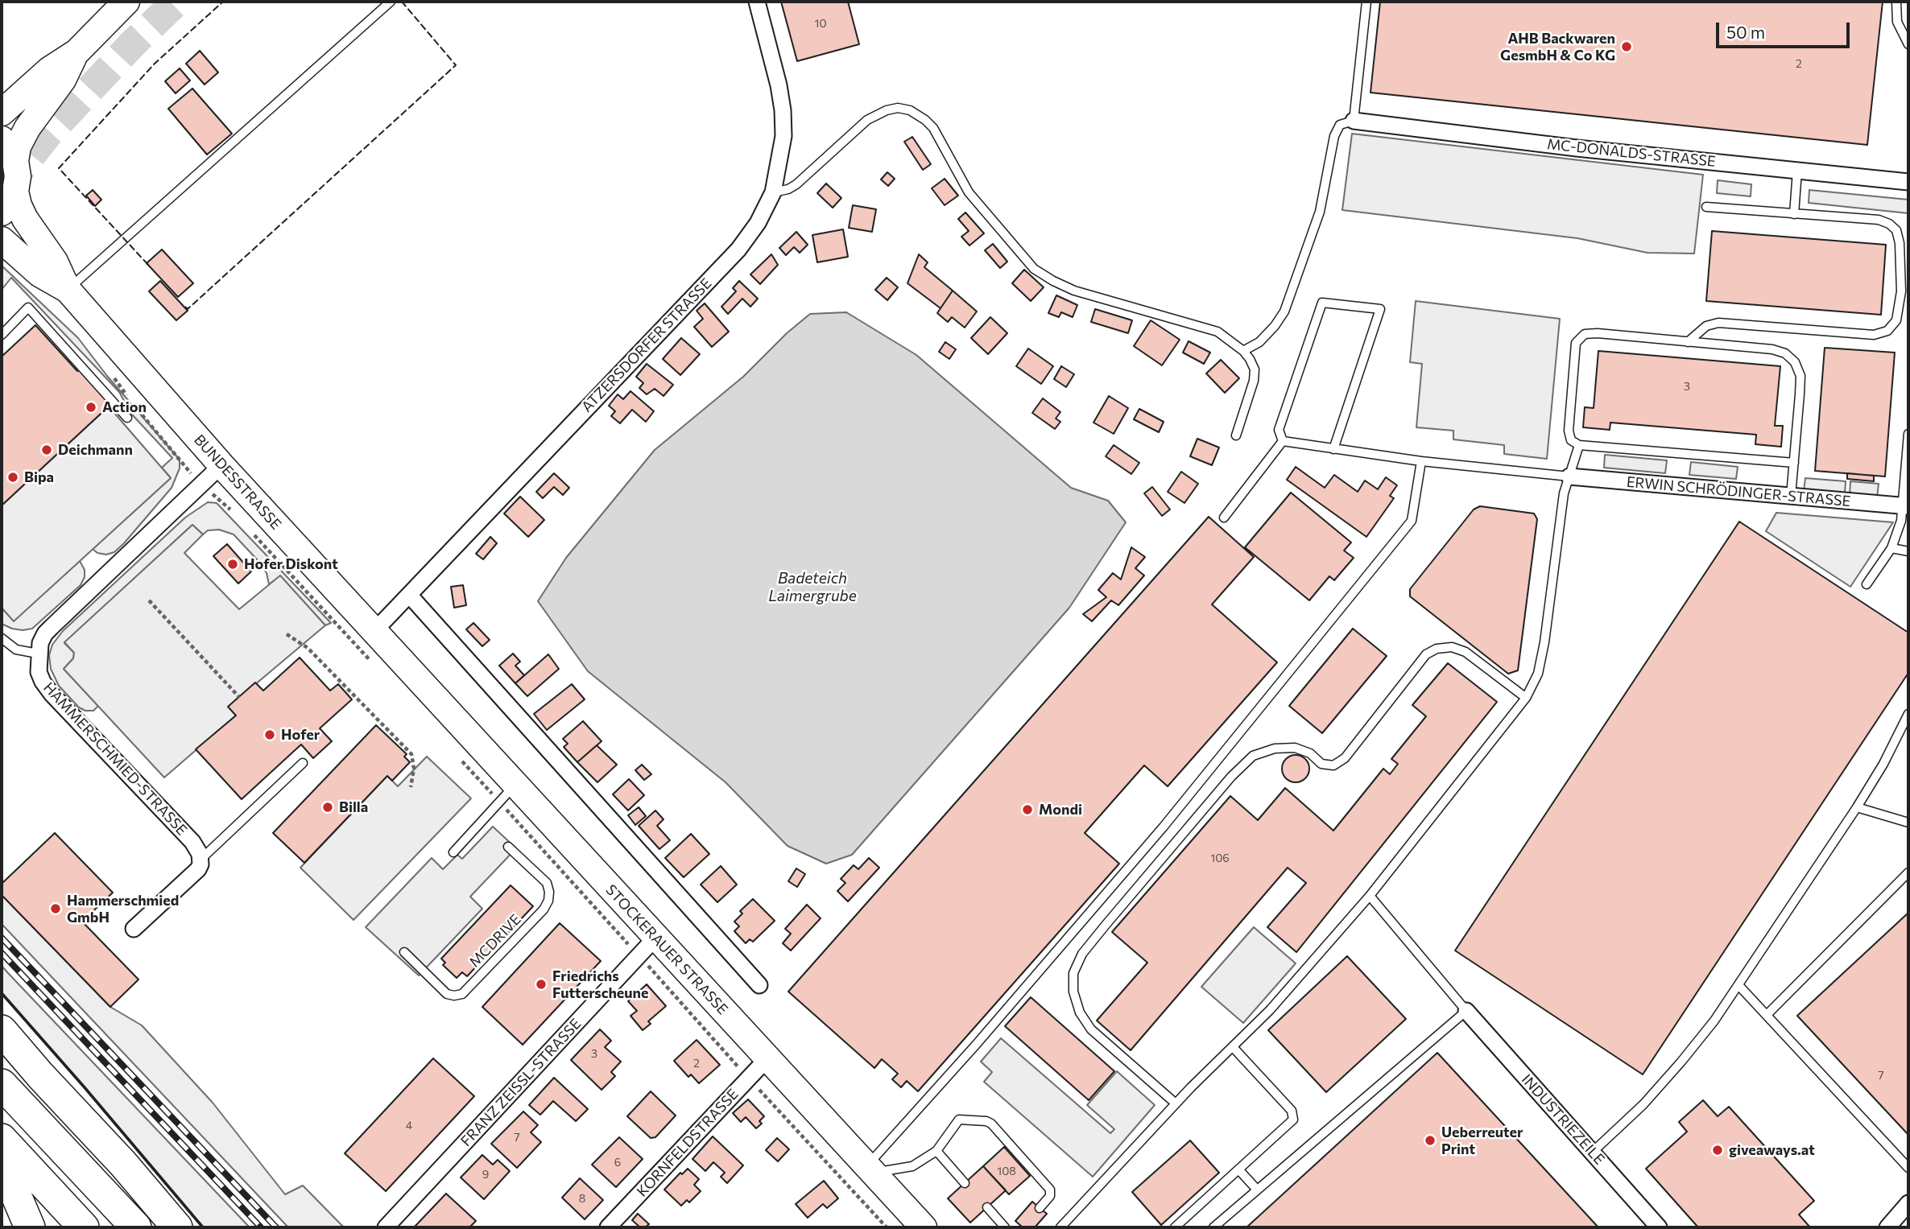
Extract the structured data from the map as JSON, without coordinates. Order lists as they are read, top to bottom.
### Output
{
  "streets": {
    "main road": ["BUNDESSTRASSE", "STOCKERAUER STRASSE"],
    "street": [
      "MC-DONALDS-STRASSE",
      "ATZERSDORFER STRASSE",
      "ERWIN SCHRÖDINGER-STRASSE",
      "HAMMERSCHMIED-STRASSE",
      "FRANZ ZEISSL-STRASSE",
      "INDUSTRIEZEILE",
      "KORNFELDSTRASSE"
    ],
    "lane": ["MCDRIVE"]
  },
  "crossings": [
    ["ATZERSDORFER STRASSE", "BUNDESSTRASSE"],
    ["BUNDESSTRASSE", "STOCKERAUER STRASSE"],
    ["STOCKERAUER STRASSE", "FRANZ ZEISSL-STRASSE"],
    ["STOCKERAUER STRASSE", "KORNFELDSTRASSE"]
  ],
  "water": ["Badeteich Laimergrube"],
  "places": [
    "AHB Backwaren GesmbH & Co KG",
    "Action",
    "Deichmann",
    "Bipa",
    "Hofer Diskont",
    "Hofer",
    "Billa",
    "Mondi",
    "Hammerschmied GmbH",
    "Friedrichs Futterscheune",
    "Ueberreuter Print",
    "giveaways.at"
  ],
  "house_numbers": [
    "10",
    "2",
    "3",
    "106",
    "3",
    "2",
    "7",
    "4",
    "7",
    "6",
    "108",
    "9",
    "8"
  ],
  "scale_bar": "50 m"
}
